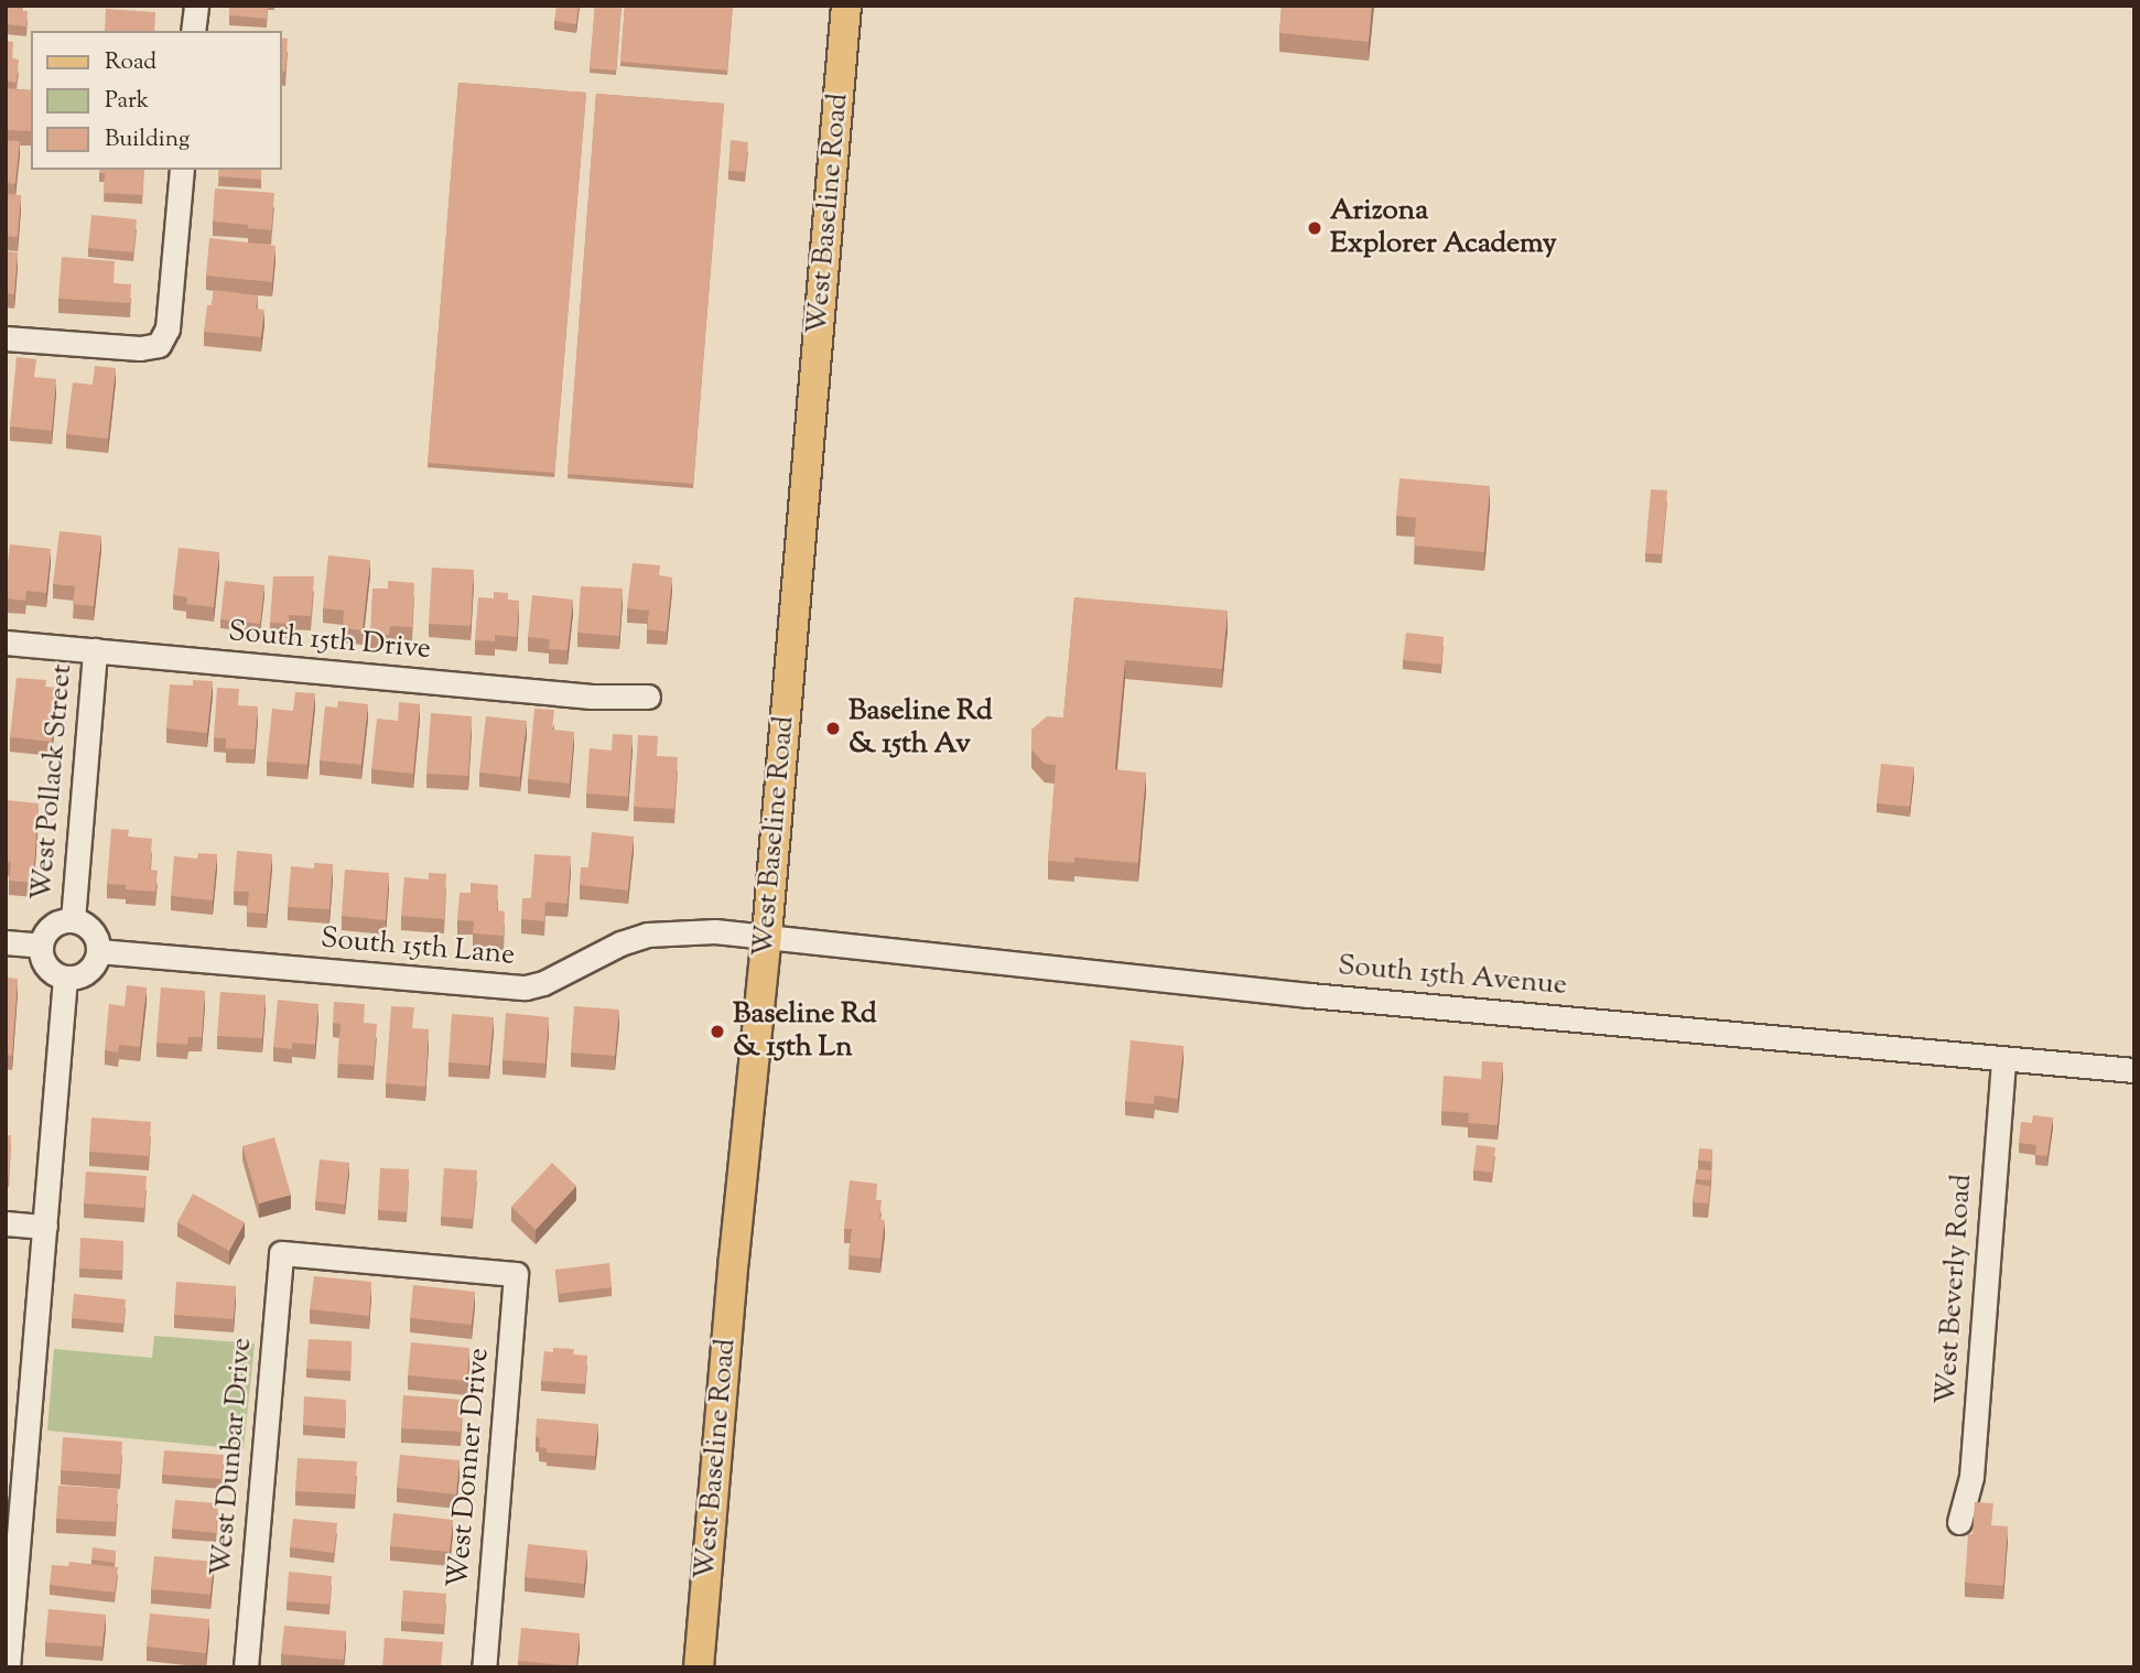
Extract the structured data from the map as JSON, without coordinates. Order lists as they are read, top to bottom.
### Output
{
  "streets": {
    "main road": ["West Baseline Road"],
    "street": [
      "South 15th Drive",
      "West Pollack Street",
      "South 15th Lane",
      "South 15th Avenue",
      "West Beverly Road",
      "West Dunbar Drive",
      "West Donner Drive"
    ]
  },
  "crossings": [
    ["West Baseline Road", "South 15th Lane"],
    ["West Baseline Road", "South 15th Avenue"],
    ["South 15th Drive", "West Pollack Street"],
    ["West Pollack Street", "South 15th Lane"],
    ["South 15th Lane", "South 15th Avenue"],
    ["South 15th Avenue", "West Beverly Road"],
    ["West Dunbar Drive", "West Donner Drive"]
  ],
  "places": ["Arizona Explorer Academy", "Baseline Rd & 15th Av", "Baseline Rd & 15th Ln"],
  "legend": ["Road", "Park", "Building"]
}
